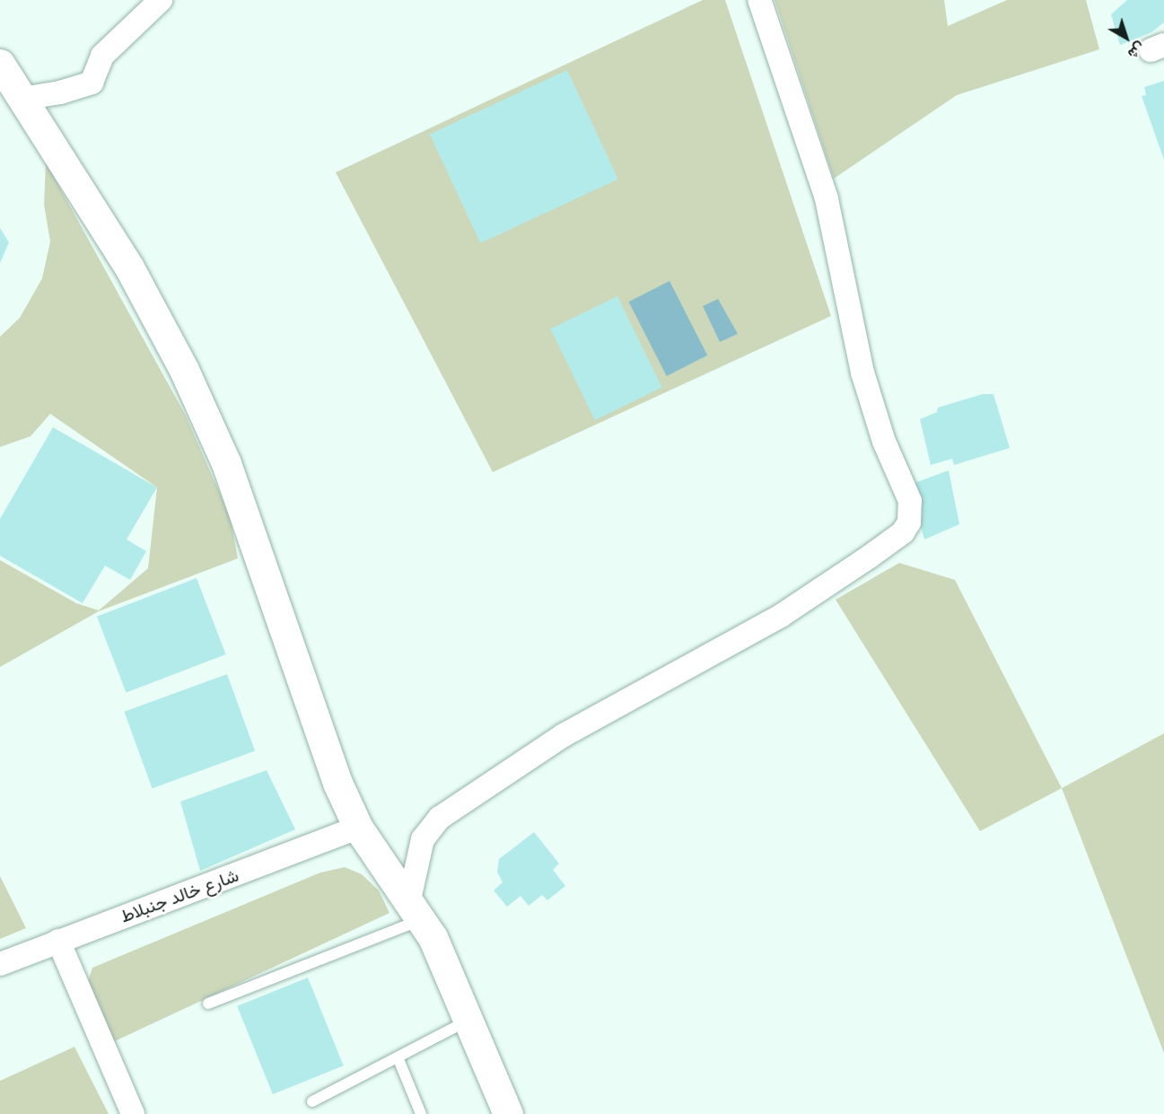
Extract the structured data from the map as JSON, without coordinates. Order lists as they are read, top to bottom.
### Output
{
  "streets": {
    "street": ["شارع خالد جنبلاط"]
  },
  "north": "bottom right"
}
